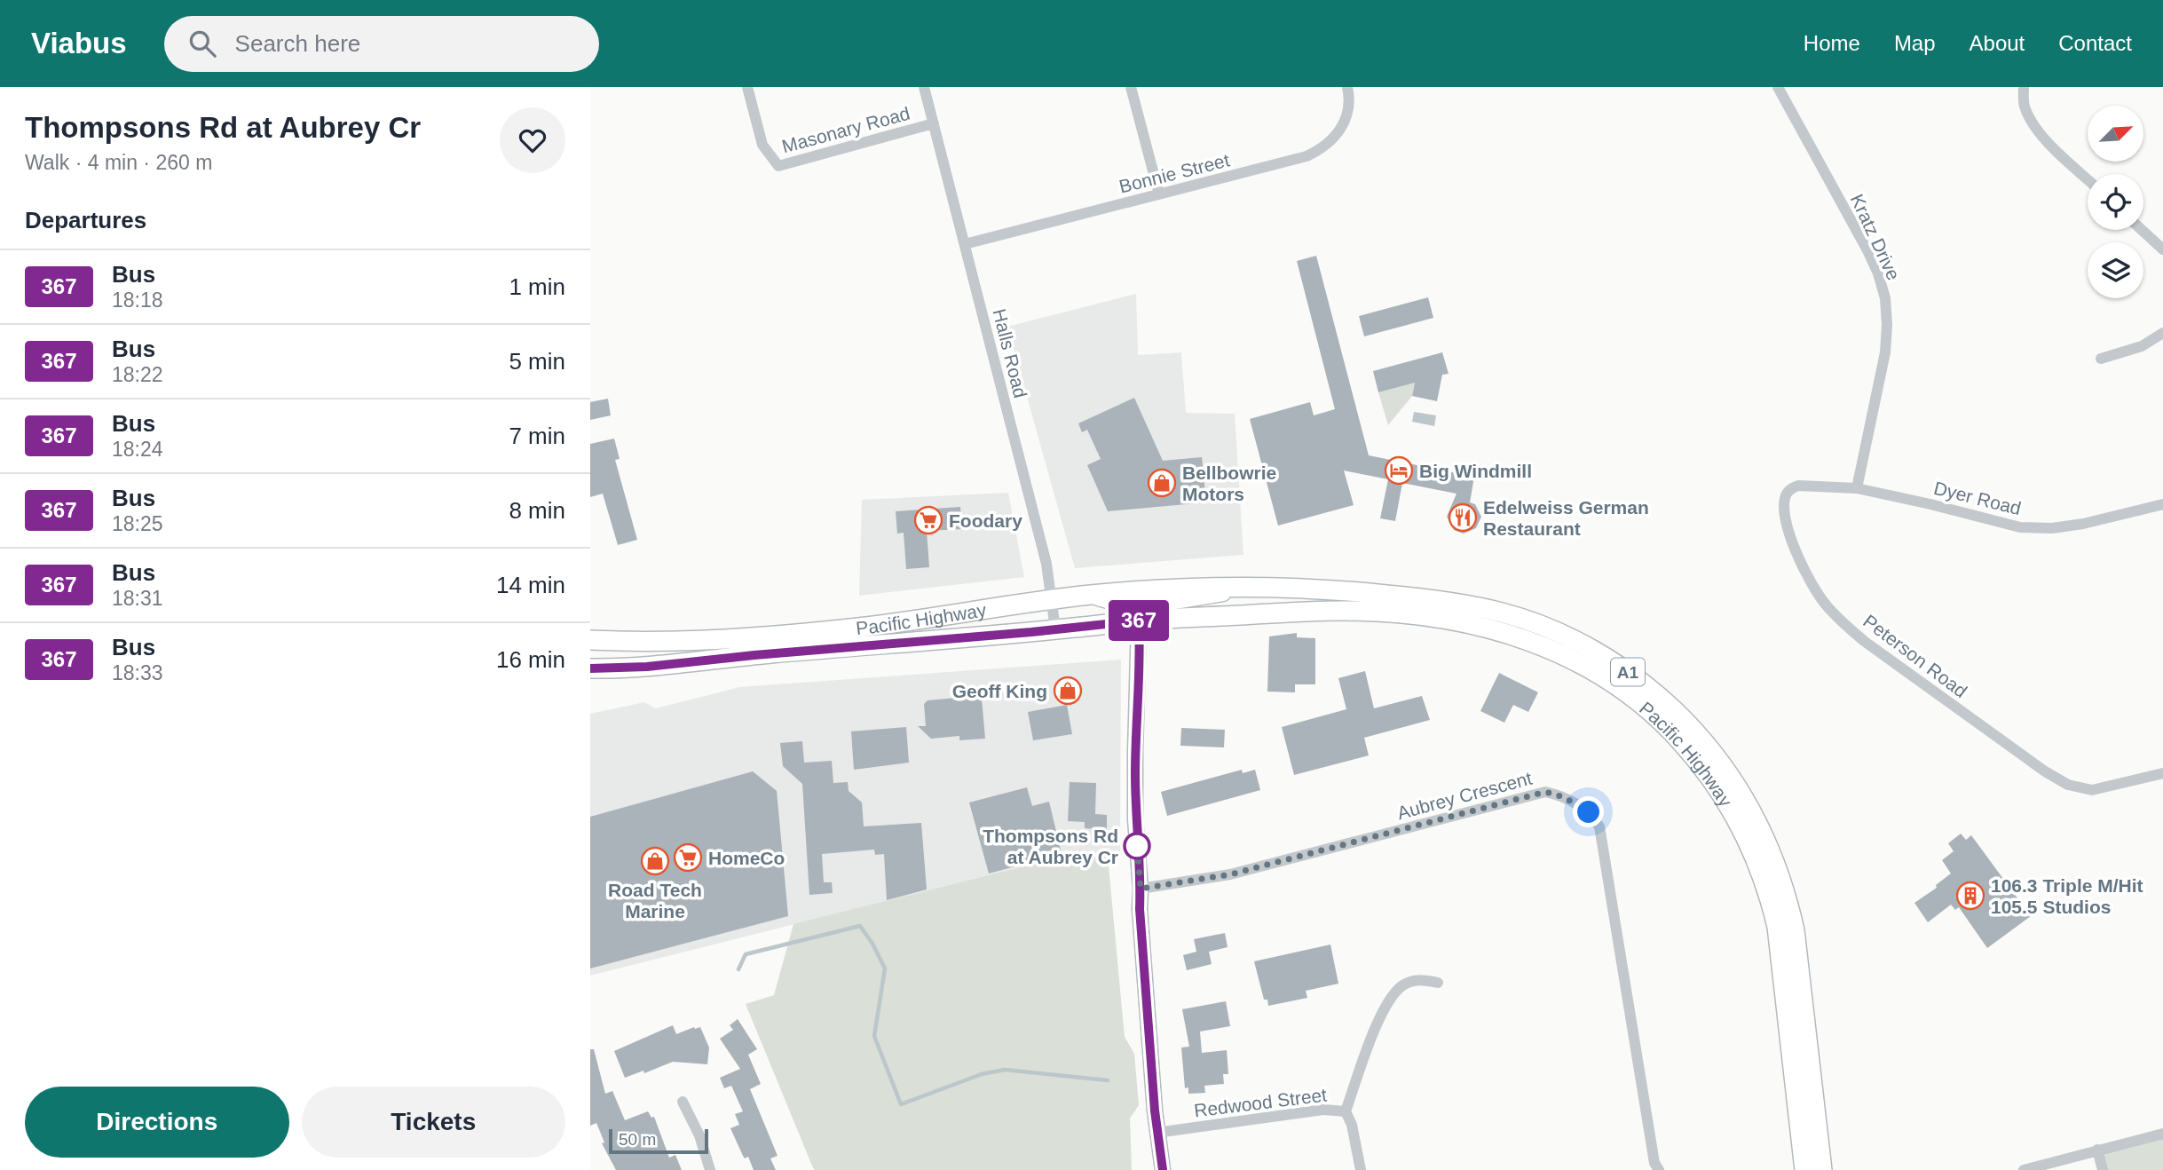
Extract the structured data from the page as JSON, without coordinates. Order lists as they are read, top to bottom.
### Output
{
  "streets": {
    "highway": ["Pacific Highway", "A1"],
    "street": [
      "Masonary Road",
      "Bonnie Street",
      "Kratz Drive",
      "Halls Road",
      "Dyer Road",
      "Peterson Road",
      "Aubrey Crescent",
      "Redwood Street"
    ]
  },
  "crossings": [
    ["Masonary Road", "Halls Road"],
    ["Bonnie Street", "Halls Road"],
    ["Kratz Drive", "Dyer Road"],
    ["Kratz Drive", "Peterson Road"],
    ["Halls Road", "Pacific Highway"],
    ["Dyer Road", "Peterson Road"]
  ],
  "places": {
    "hotel": ["Big Windmill"],
    "shop": ["Bellbowrie Motors", "Geoff King", "Road Tech Marine"],
    "restaurant": ["Edelweiss German Restaurant"],
    "supermarket": ["Foodary", "HomeCo"],
    "other": ["Thompsons Rd at Aubrey Cr"],
    "building": ["106.3 Triple M/Hit 105.5 Studios"]
  },
  "lines": ["bus line 367"],
  "scale_bar": "50 m",
  "north": "top right",
  "page": {
    "header": "Viabus",
    "search": "Search here",
    "nav": [
      "Home",
      "Map",
      "About",
      "Contact"
    ],
    "heading": [
      ["Thompsons Rd at Aubrey Cr", "Walk · 4 min · 260 m"],
      "Departures"
    ],
    "on_map": "367",
    "list": [
      {
        "mark": "367",
        "name": "Bus",
        "note": "18:18",
        "value": "1 min"
      },
      {
        "mark": "367",
        "name": "Bus",
        "note": "18:22",
        "value": "5 min"
      },
      {
        "mark": "367",
        "name": "Bus",
        "note": "18:24",
        "value": "7 min"
      },
      {
        "mark": "367",
        "name": "Bus",
        "note": "18:25",
        "value": "8 min"
      },
      {
        "mark": "367",
        "name": "Bus",
        "note": "18:31",
        "value": "14 min"
      },
      {
        "mark": "367",
        "name": "Bus",
        "note": "18:33",
        "value": "16 min"
      }
    ],
    "buttons": ["Directions", "Tickets"],
    "scale": "50 m"
  }
}
